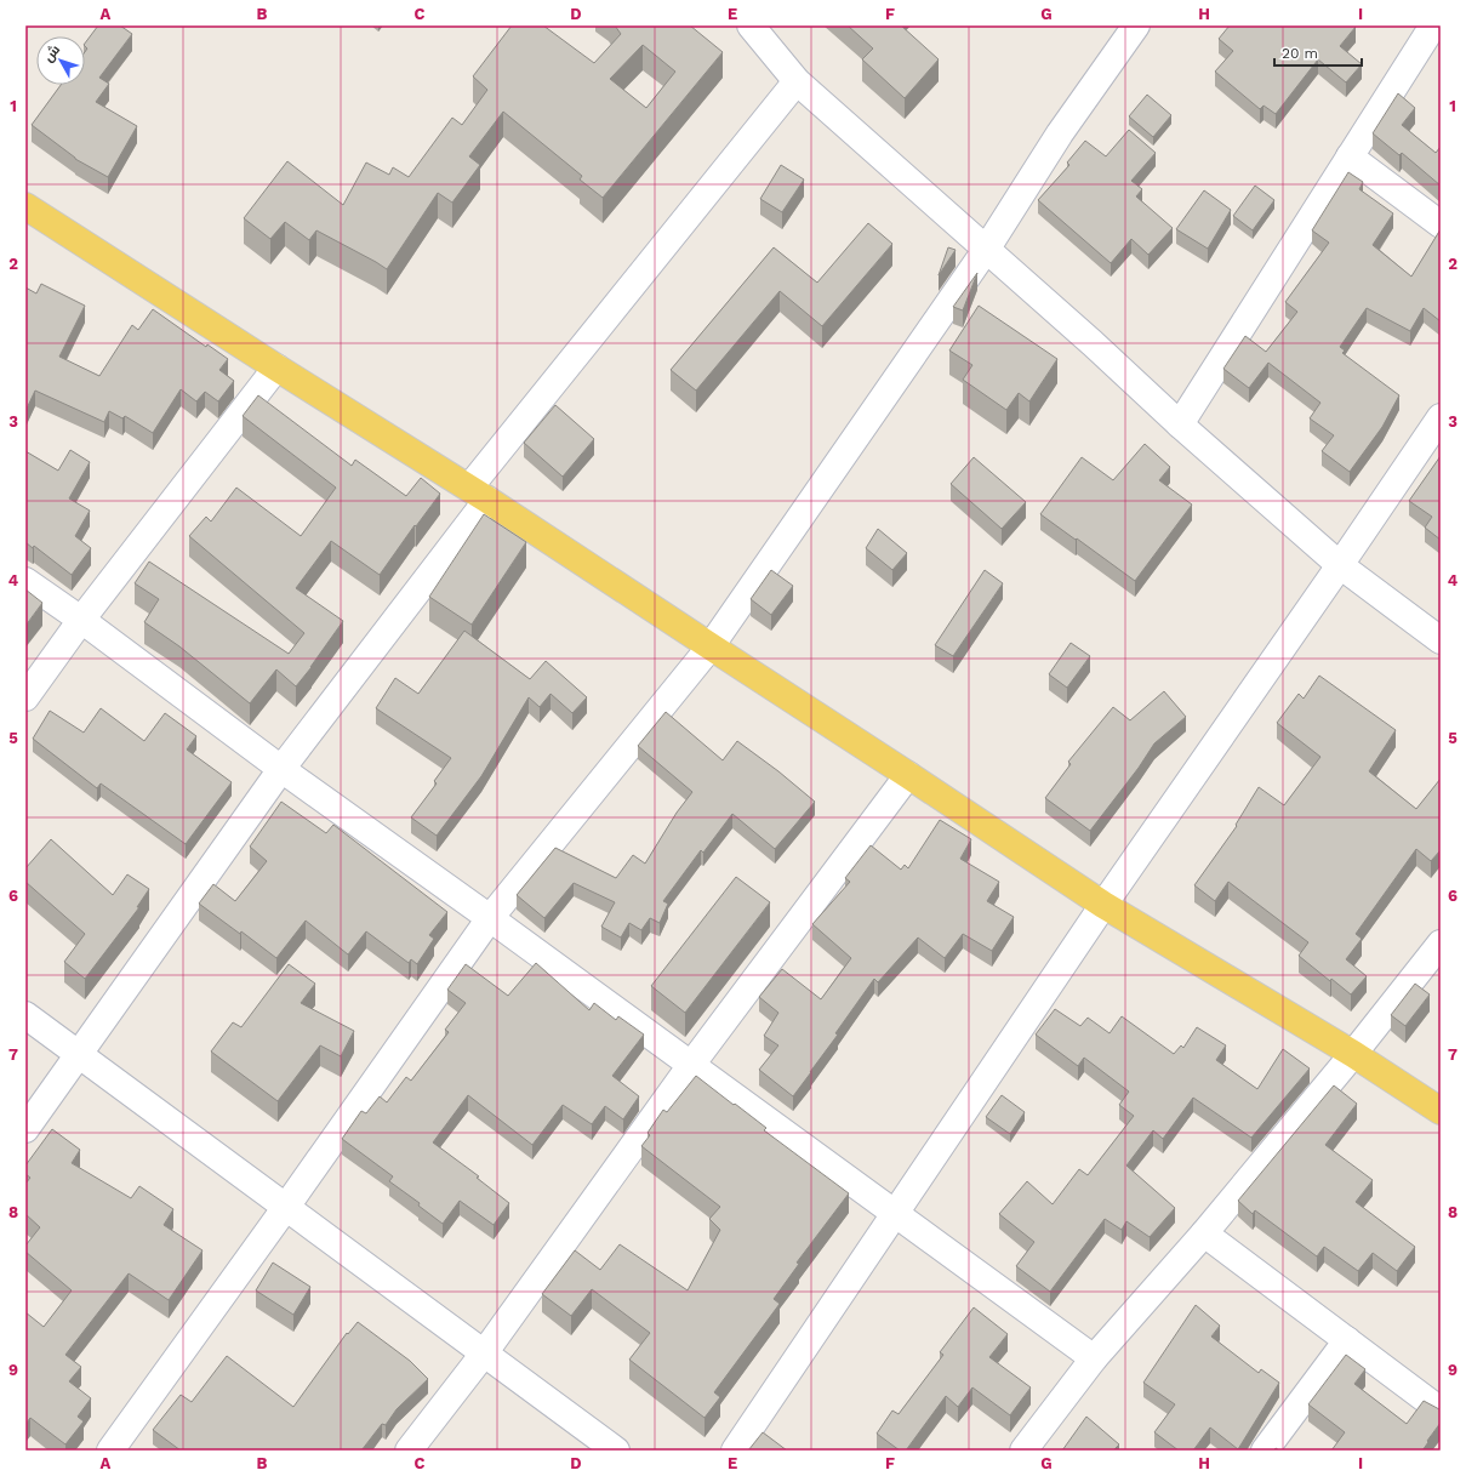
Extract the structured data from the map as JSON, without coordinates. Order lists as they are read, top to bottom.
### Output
{
  "scale_bar": "20 m",
  "north": "top left",
  "grid": {
    "columns": [
      "A",
      "B",
      "C",
      "D",
      "E",
      "F",
      "G",
      "H",
      "I"
    ],
    "rows": [
      "1",
      "2",
      "3",
      "4",
      "5",
      "6",
      "7",
      "8",
      "9"
    ]
  }
}
